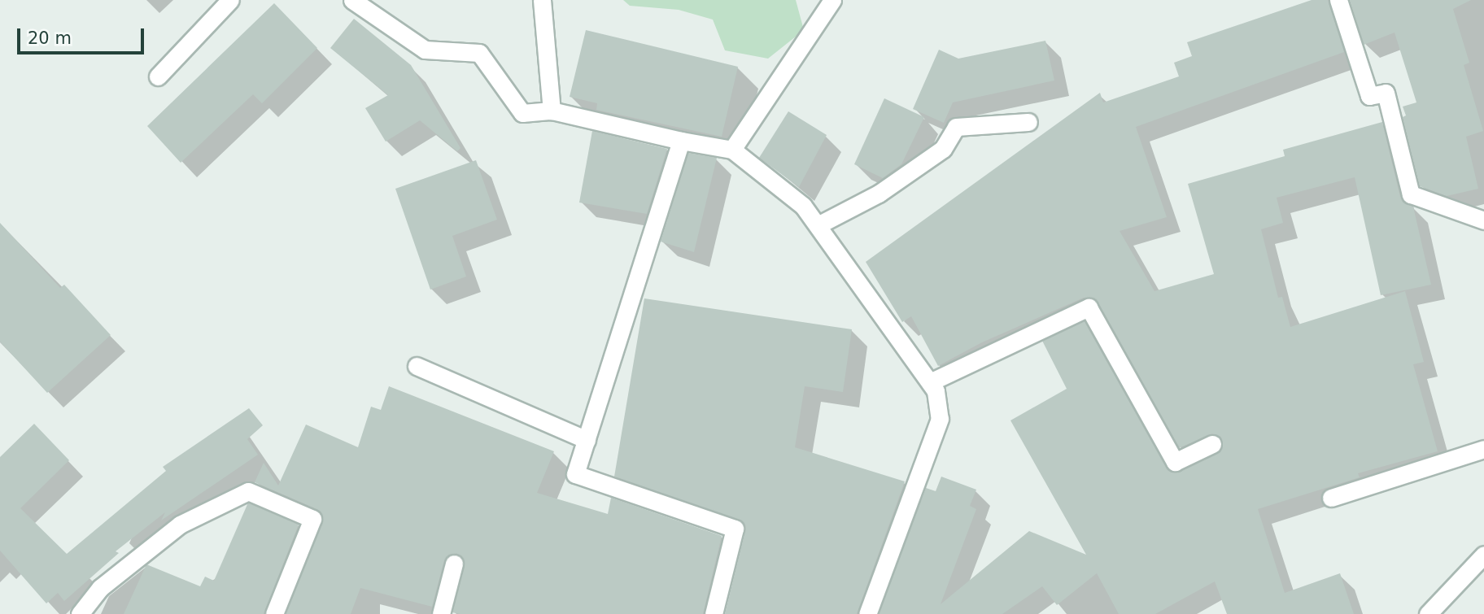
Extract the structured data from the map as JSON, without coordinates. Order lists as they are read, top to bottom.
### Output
{
  "scale_bar": "20 m"
}
